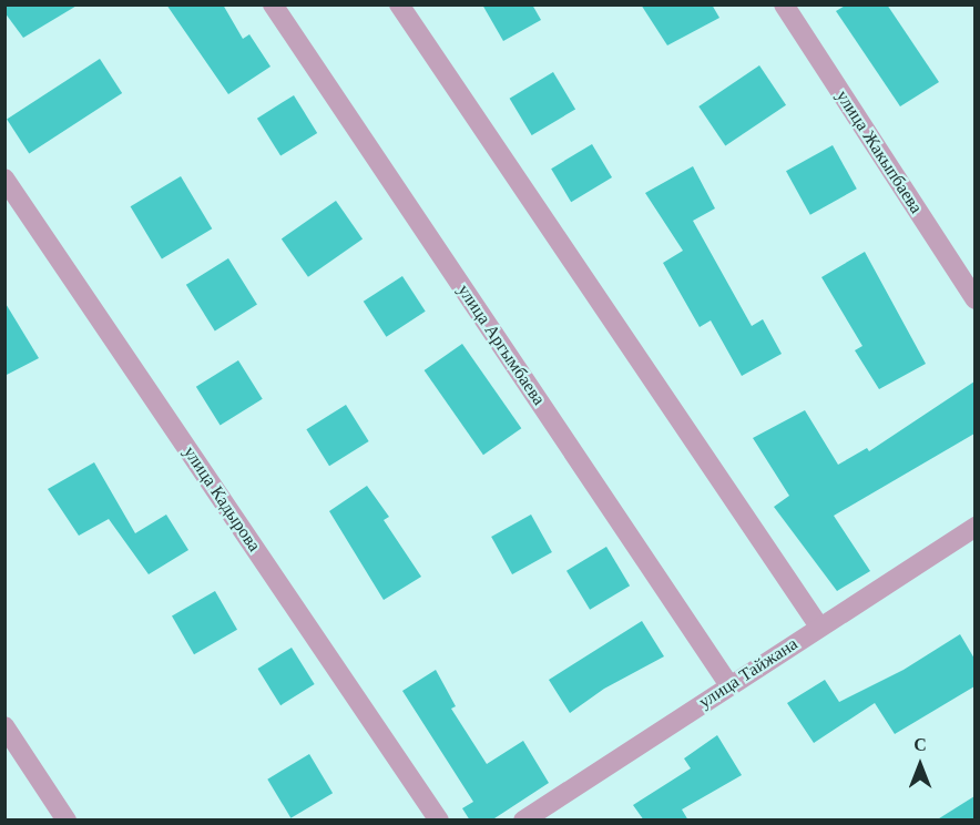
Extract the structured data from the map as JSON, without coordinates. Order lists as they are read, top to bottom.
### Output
{
  "streets": {
    "street": [
      "улица Жакыпбаева",
      "улица Аргымбаева",
      "улица Кадырова",
      "улица Тайжана"
    ]
  },
  "crossings": [
    ["улица Аргымбаева", "улица Тайжана"]
  ],
  "north": "top"
}
